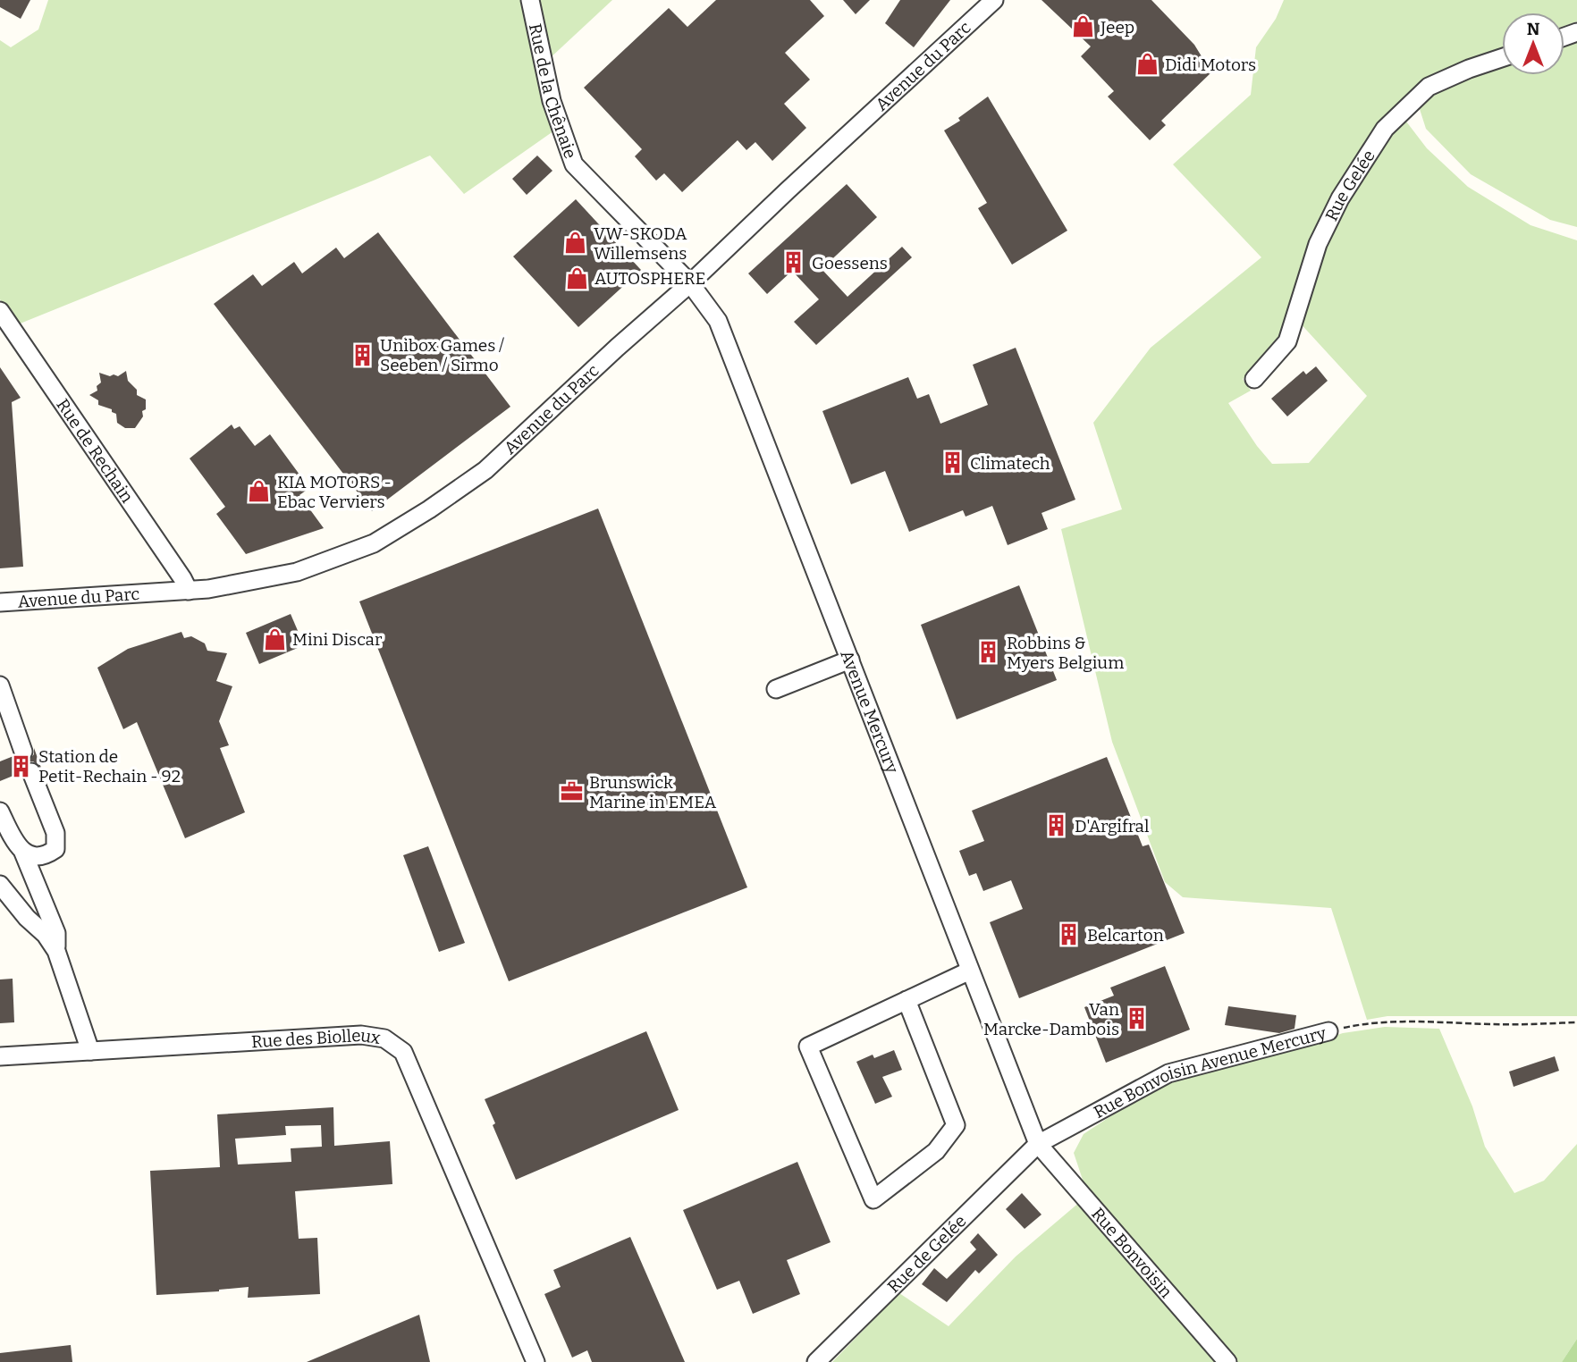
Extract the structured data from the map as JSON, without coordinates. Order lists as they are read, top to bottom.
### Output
{
  "streets": {
    "street": [
      "Avenue du Parc",
      "Rue de la Chênaie",
      "Rue Gelée",
      "Rue de Rechain",
      "Avenue Mercury",
      "Rue des Biolleux",
      "Rue Bonvoisin Avenue Mercury",
      "Rue de Gelée",
      "Rue Bonvoisin"
    ]
  },
  "crossings": [
    ["Avenue du Parc", "Rue de la Chênaie"],
    ["Avenue du Parc", "Rue de Rechain"],
    ["Avenue du Parc", "Avenue Mercury"],
    ["Rue de la Chênaie", "Avenue Mercury"],
    ["Avenue Mercury", "Rue Bonvoisin Avenue Mercury"],
    ["Avenue Mercury", "Rue de Gelée"],
    ["Avenue Mercury", "Rue Bonvoisin"],
    ["Rue Bonvoisin Avenue Mercury", "Rue de Gelée"],
    ["Rue Bonvoisin Avenue Mercury", "Rue Bonvoisin"],
    ["Rue de Gelée", "Rue Bonvoisin"]
  ],
  "places": {
    "shop": [
      "Jeep",
      "Didi Motors",
      "VW-SKODA Willemsens",
      "AUTOSPHERE",
      "KIA MOTORS - Ebac Verviers",
      "Mini Discar"
    ],
    "building": [
      "Goessens",
      "Unibox Games / Seeben / Sirmo",
      "Climatech",
      "Robbins & Myers Belgium",
      "Station de Petit-Rechain - 92",
      "D'Argifral",
      "Belcarton",
      "Van Marcke-Dambois"
    ],
    "office": ["Brunswick Marine in EMEA"]
  },
  "north": "top"
}
